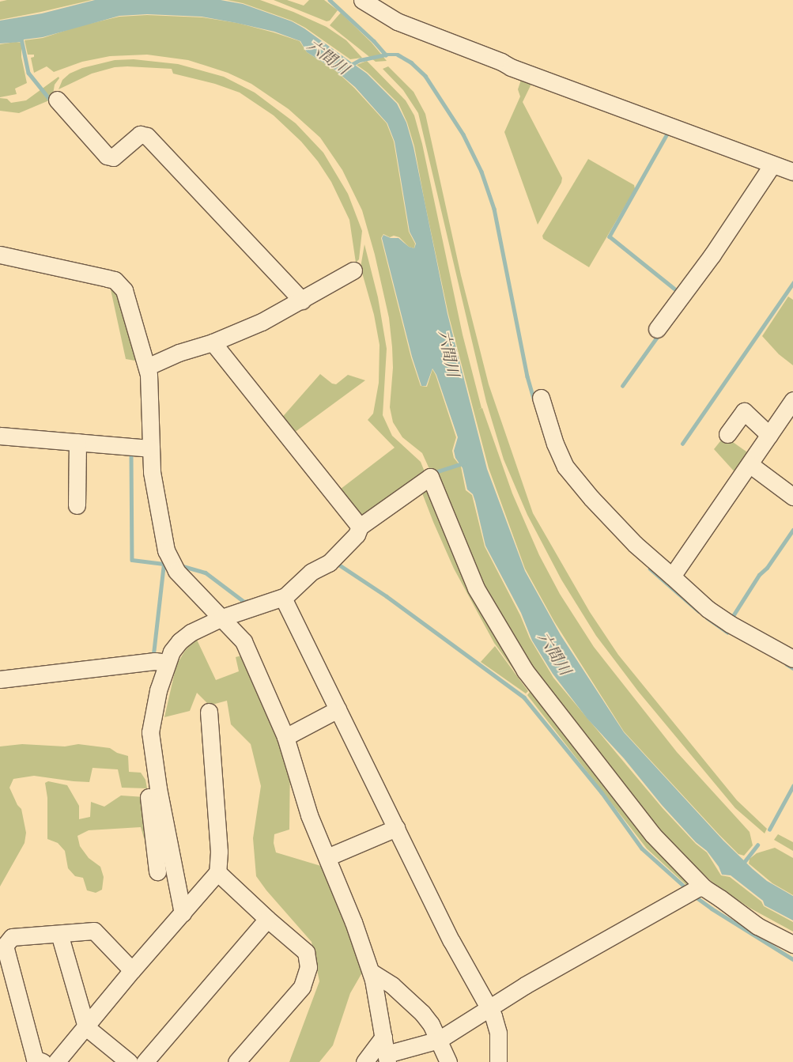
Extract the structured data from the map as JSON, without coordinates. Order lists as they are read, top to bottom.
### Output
{
  "water": ["六間川"]
}
